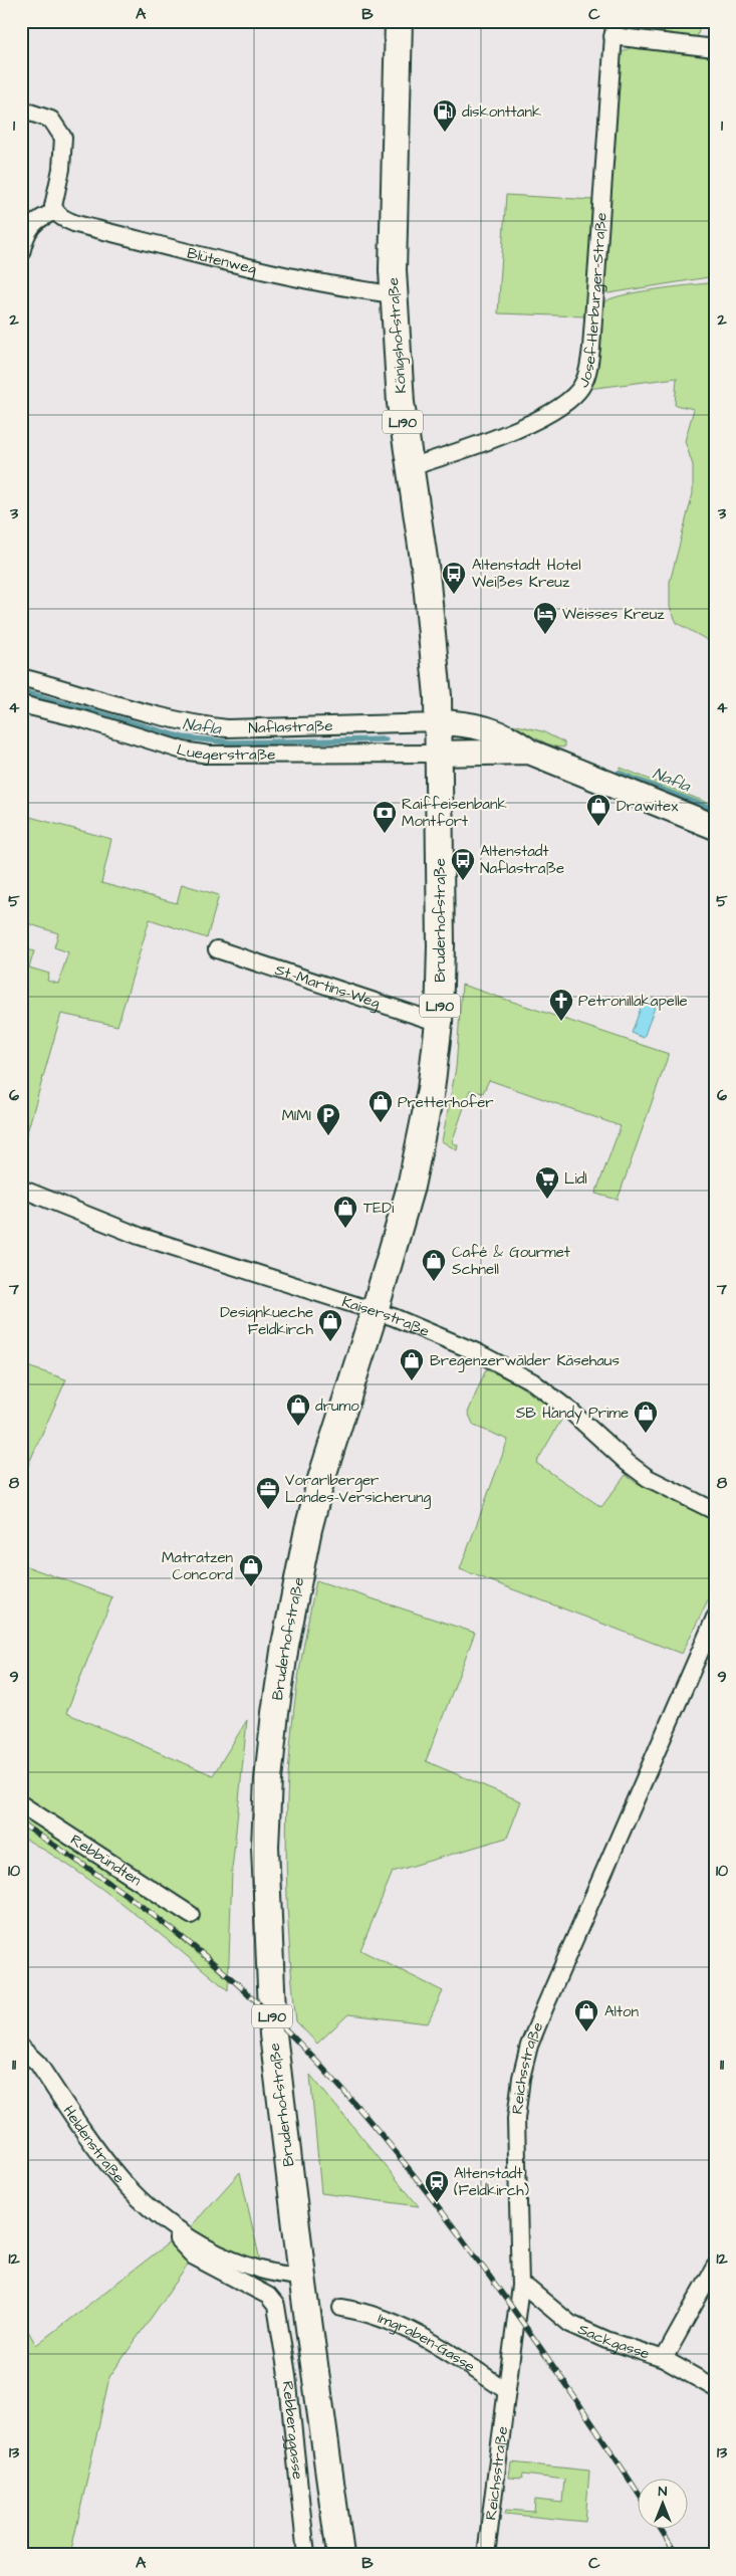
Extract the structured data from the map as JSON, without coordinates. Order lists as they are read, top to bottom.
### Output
{
  "streets": {
    "main road": [
      "Königshofstraße",
      "L190",
      "Naflastraße",
      "Bruderhofstraße"
    ],
    "street": [
      "Blütenweg",
      "Josef-Herburger-Straße",
      "Luegerstraße",
      "St.-Martins-Weg",
      "Kaiserstraße",
      "Rebbündten",
      "Reichsstraße",
      "Heldenstraße",
      "Sackgasse",
      "Imgraben-Gasse",
      "Rebberggasse"
    ]
  },
  "crossings": [
    ["Blütenweg", "Königshofstraße"],
    ["Josef-Herburger-Straße", "Königshofstraße"],
    ["Königshofstraße", "Naflastraße"],
    ["Königshofstraße", "Luegerstraße"],
    ["Königshofstraße", "Bruderhofstraße"],
    ["Naflastraße", "Luegerstraße"],
    ["Naflastraße", "Bruderhofstraße"],
    ["Luegerstraße", "Bruderhofstraße"],
    ["Bruderhofstraße", "St.-Martins-Weg"],
    ["Bruderhofstraße", "Kaiserstraße"],
    ["Bruderhofstraße", "Heldenstraße"],
    ["Reichsstraße", "Sackgasse"],
    ["Reichsstraße", "Imgraben-Gasse"],
    ["Heldenstraße", "Rebberggasse"]
  ],
  "water": ["Nafla"],
  "places": {
    "fuel station": ["diskonttank"],
    "bus stop": ["Altenstadt Hotel Weißes Kreuz", "Altenstadt Naflastraße"],
    "hotel": ["Weisses Kreuz"],
    "shop": [
      "Drawitex",
      "Pretterhofer",
      "TEDi",
      "Café & Gourmet Schnell",
      "Designkueche Feldkirch",
      "Bregenzerwälder Käsehaus",
      "drumo",
      "SB Handy Prime",
      "Matratzen Concord",
      "Alton"
    ],
    "bank": ["Raiffeisenbank Montfort"],
    "church": ["Petronillakapelle"],
    "parking": ["MIMI"],
    "supermarket": ["Lidl"],
    "office": ["Vorarlberger Landes-Versicherung"],
    "station": ["Altenstadt (Feldkirch)"]
  },
  "north": "top",
  "grid": {
    "columns": ["A", "B", "C"],
    "rows": [
      "1",
      "2",
      "3",
      "4",
      "5",
      "6",
      "7",
      "8",
      "9",
      "10",
      "11",
      "12",
      "13"
    ]
  }
}
